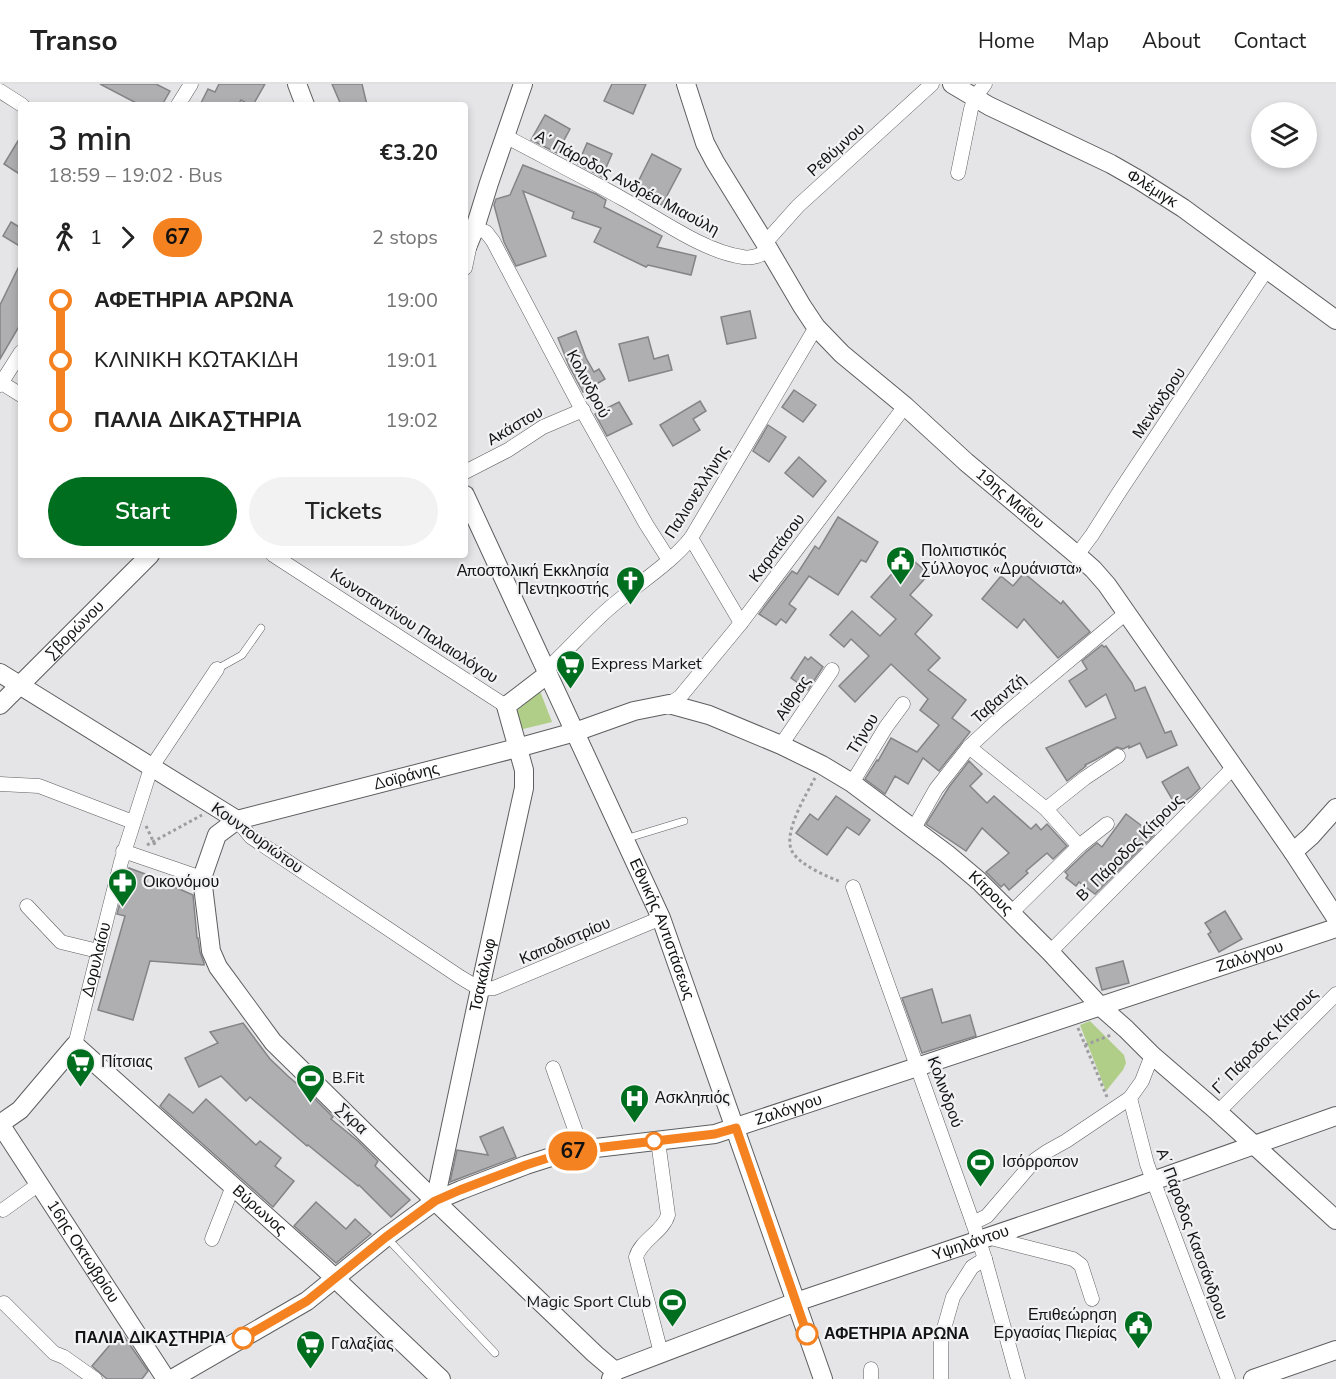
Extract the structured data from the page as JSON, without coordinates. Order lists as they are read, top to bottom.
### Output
{
  "streets": {
    "street": [
      "Ρεθύμνου",
      "Α΄ Πάροδος Ανδρέα Μιαούλη",
      "Φλέμιγκ",
      "Κολινδρού",
      "Μενάνδρου",
      "Ακάστου",
      "Παλιονελλήνης",
      "19ης Μαΐου",
      "Καρατάσου",
      "Κωνσταντίνου Παλαιολόγου",
      "Σβορώνου",
      "Αίθρας",
      "Ταβαντζή",
      "Τήνου",
      "Δοϊράνης",
      "Κουντουριώτου",
      "Β΄ Πάροδος Κίτρους",
      "Κίτρους",
      "Εθνικής Αντιστάσεως",
      "Καποδιστρίου",
      "Ζαλόγγου",
      "Δορυλαίου",
      "Τσακάλωφ",
      "Γ΄ Πάροδος Κίτρους",
      "Σκρα",
      "Βύρωνος",
      "Α΄ Πάροδος Κασσάνδρου",
      "Υψηλάντου",
      "16ης Οκτωβρίου"
    ]
  },
  "crossings": [
    ["Ρεθύμνου", "Α΄ Πάροδος Ανδρέα Μιαούλη"],
    ["Ρεθύμνου", "19ης Μαΐου"],
    ["Α΄ Πάροδος Ανδρέα Μιαούλη", "19ης Μαΐου"],
    ["Φλέμιγκ", "Μενάνδρου"],
    ["Κολινδρού", "Ακάστου"],
    ["Κολινδρού", "Παλιονελλήνης"],
    ["Κολινδρού", "Ζαλόγγου"],
    ["Κολινδρού", "Υψηλάντου"],
    ["Μενάνδρου", "19ης Μαΐου"],
    ["Παλιονελλήνης", "19ης Μαΐου"],
    ["Παλιονελλήνης", "Εθνικής Αντιστάσεως"],
    ["19ης Μαΐου", "Καρατάσου"],
    ["19ης Μαΐου", "Ταβαντζή"],
    ["19ης Μαΐου", "Β΄ Πάροδος Κίτρους"],
    ["Καρατάσου", "Κίτρους"],
    ["Κωνσταντίνου Παλαιολόγου", "Τσακάλωφ"],
    ["Σβορώνου", "Κουντουριώτου"],
    ["Αίθρας", "Κίτρους"],
    ["Ταβαντζή", "Κίτρους"],
    ["Τήνου", "Κίτρους"],
    ["Δοϊράνης", "Κουντουριώτου"],
    ["Δοϊράνης", "Κίτρους"],
    ["Δοϊράνης", "Εθνικής Αντιστάσεως"],
    ["Δοϊράνης", "Τσακάλωφ"],
    ["Δοϊράνης", "Σκρα"],
    ["Κουντουριώτου", "Καποδιστρίου"],
    ["Κουντουριώτου", "Δορυλαίου"],
    ["Κουντουριώτου", "Τσακάλωφ"],
    ["Κουντουριώτου", "Σκρα"],
    ["Β΄ Πάροδος Κίτρους", "Κίτρους"],
    ["Κίτρους", "Εθνικής Αντιστάσεως"],
    ["Κίτρους", "Ζαλόγγου"],
    ["Κίτρους", "Γ΄ Πάροδος Κίτρους"],
    ["Κίτρους", "Υψηλάντου"],
    ["Εθνικής Αντιστάσεως", "Καποδιστρίου"],
    ["Εθνικής Αντιστάσεως", "Ζαλόγγου"],
    ["Εθνικής Αντιστάσεως", "Υψηλάντου"],
    ["Καποδιστρίου", "Τσακάλωφ"],
    ["Ζαλόγγου", "Τσακάλωφ"],
    ["Ζαλόγγου", "Σκρα"],
    ["Ζαλόγγου", "Βύρωνος"],
    ["Δορυλαίου", "Βύρωνος"],
    ["Δορυλαίου", "16ης Οκτωβρίου"],
    ["Τσακάλωφ", "Σκρα"],
    ["Σκρα", "Υψηλάντου"],
    ["Α΄ Πάροδος Κασσάνδρου", "Υψηλάντου"]
  ],
  "places": {
    "public building": ["Πολιτιστικός Σύλλογος «Δρυάνιστα»", "Επιθεώρηση Εργασίας Πιερίας"],
    "church": ["Αποστολική Εκκλησία Πεντηκοστής"],
    "supermarket": ["Express Market", "Πίτσιας", "Γαλαξίας"],
    "pharmacy": ["Οικονόμου"],
    "sports": ["B.Fit", "Ισόρροπον", "Magic Sport Club"],
    "hospital": ["Ασκληπιός"],
    "other": ["ΑΦΕΤΗΡΙΑ ΑΡΩΝΑ", "ΠΑΛΙΑ ΔΙΚΑΣΤΗΡΙΑ"]
  },
  "lines": ["bus line 67"],
  "page": {
    "header": "Transo",
    "nav": [
      "Home",
      "Map",
      "About",
      "Contact"
    ],
    "on_map": "67",
    "heading": ["3 min", "18:59 – 19:02 · Bus", "€3.20"],
    "legs": ["1", "67", "2 stops"],
    "list": [
      {
        "name": "ΑΦΕΤΗΡΙΑ ΑΡΩΝΑ",
        "value": "19:00"
      },
      {
        "name": "ΚΛΙΝΙΚΗ ΚΩΤΑΚΙΔΗ",
        "value": "19:01"
      },
      {
        "name": "ΠΑΛΙΑ ΔΙΚΑΣΤΗΡΙΑ",
        "value": "19:02"
      }
    ],
    "buttons": ["Start", "Tickets"]
  }
}
